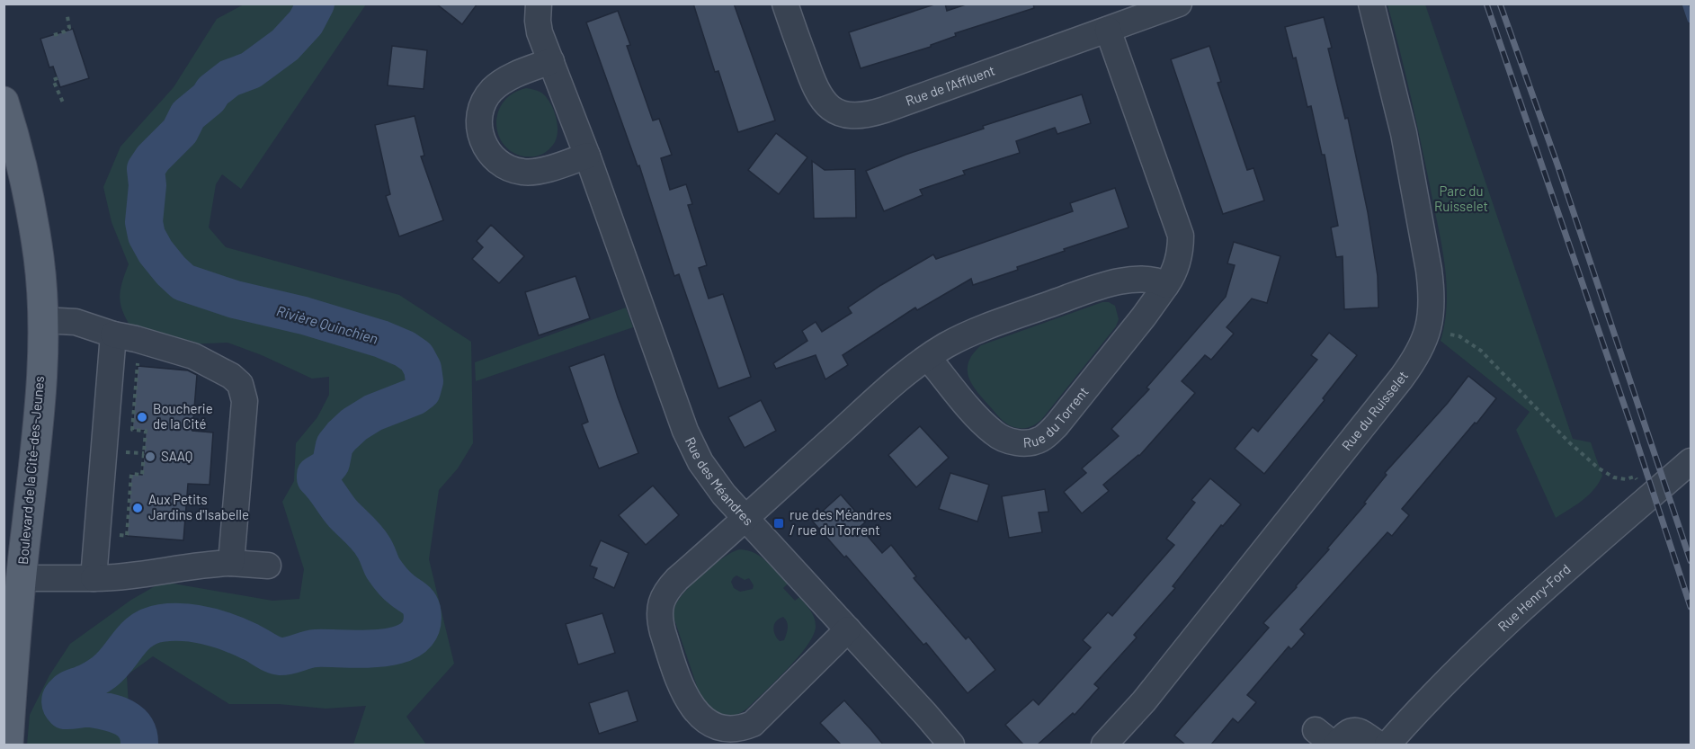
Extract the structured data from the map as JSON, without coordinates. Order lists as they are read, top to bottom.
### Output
{
  "streets": {
    "main road": ["Boulevard de la Cité-des-Jeunes"],
    "street": [
      "Rue de l'Affluent",
      "Rue du Ruisselet",
      "Rue du Torrent",
      "Rue des Méandres",
      "Rue Henry-Ford"
    ]
  },
  "crossings": [
    ["Rue de l'Affluent", "Rue du Torrent"]
  ],
  "water": ["Rivière Quinchien"],
  "parks": ["Parc du Ruisselet"],
  "places": {
    "other": ["Boucherie de la Cité", "SAAQ", "Aux Petits Jardins d'Isabelle"],
    "transit": ["rue des Méandres / rue du Torrent"]
  }
}
